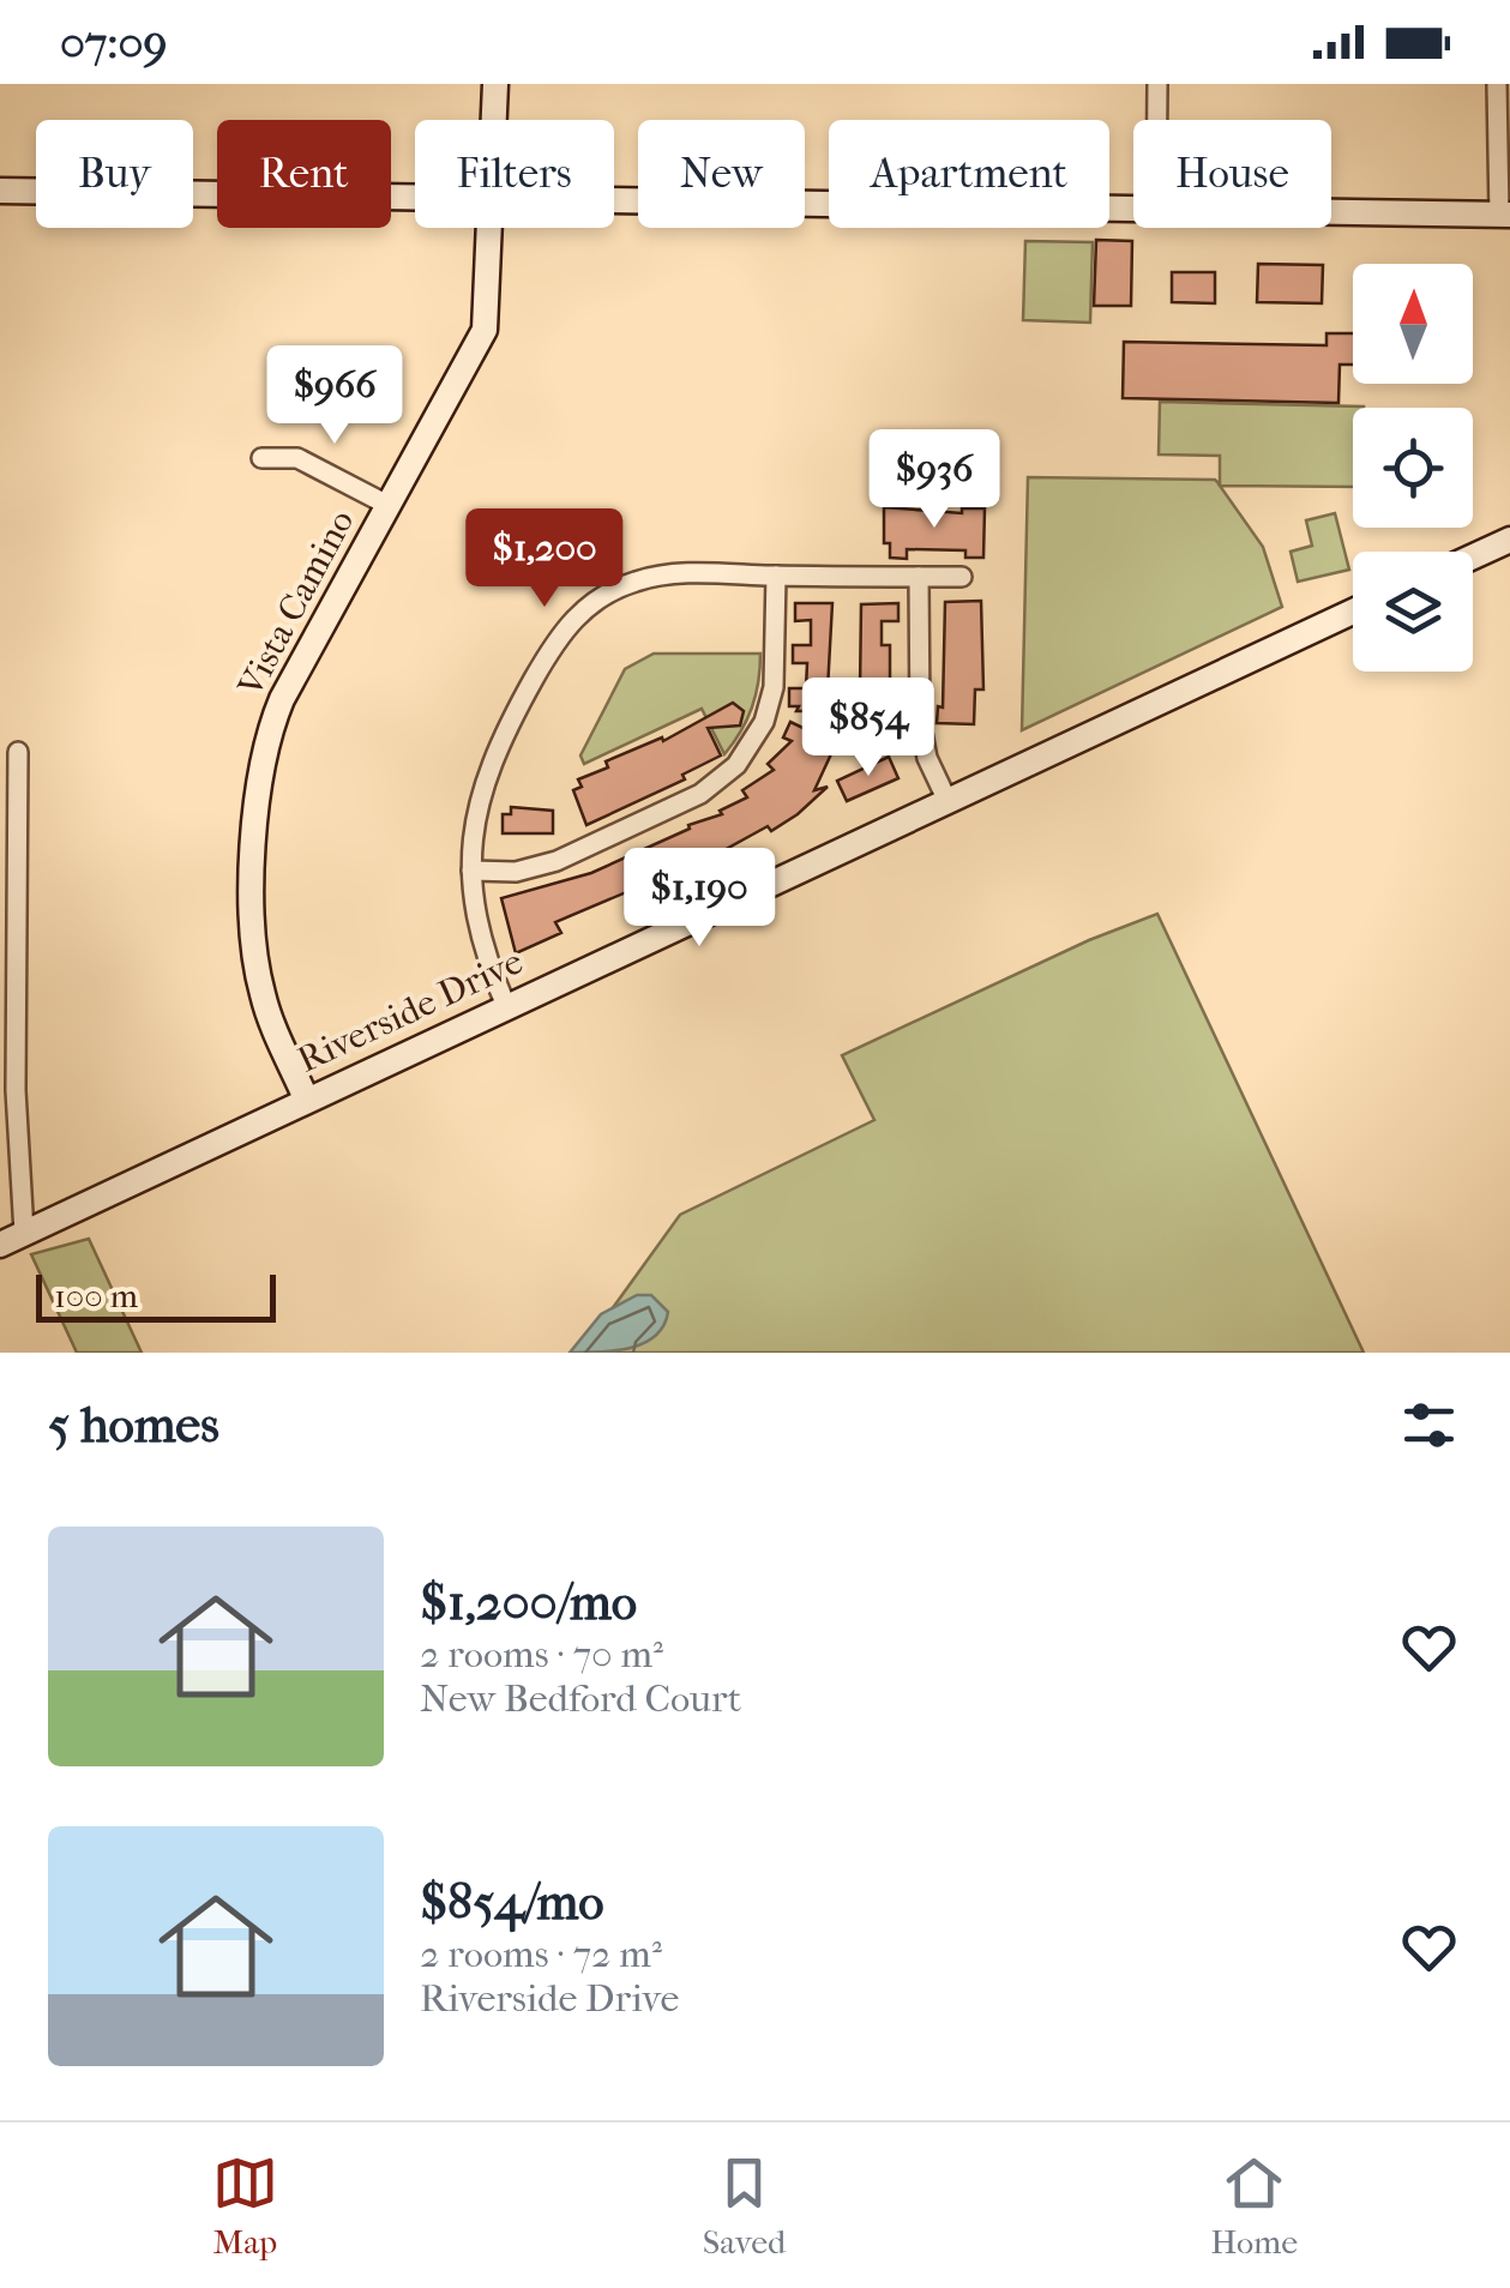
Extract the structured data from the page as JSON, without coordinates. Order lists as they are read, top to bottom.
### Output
{
  "streets": {
    "street": ["Vista Camino", "Riverside Drive"]
  },
  "crossings": [
    ["Vista Camino", "Riverside Drive"]
  ],
  "scale_bar": "100 m",
  "north": "top",
  "page": {
    "status": "07:09",
    "chip": [
      "Buy",
      "Rent",
      "Filters",
      "New",
      "Apartment",
      "House"
    ],
    "price": [
      "$966",
      "$936",
      "$1,200",
      "$854",
      "$1,190"
    ],
    "scale": "100 m",
    "heading": "5 homes",
    "list": [
      {
        "name": "$1,200/mo",
        "note": "2 rooms · 70 m² · New Bedford Court"
      },
      {
        "name": "$854/mo",
        "note": "2 rooms · 72 m² · Riverside Drive"
      }
    ],
    "tabs": ["Map", "Saved", "Home"]
  }
}
